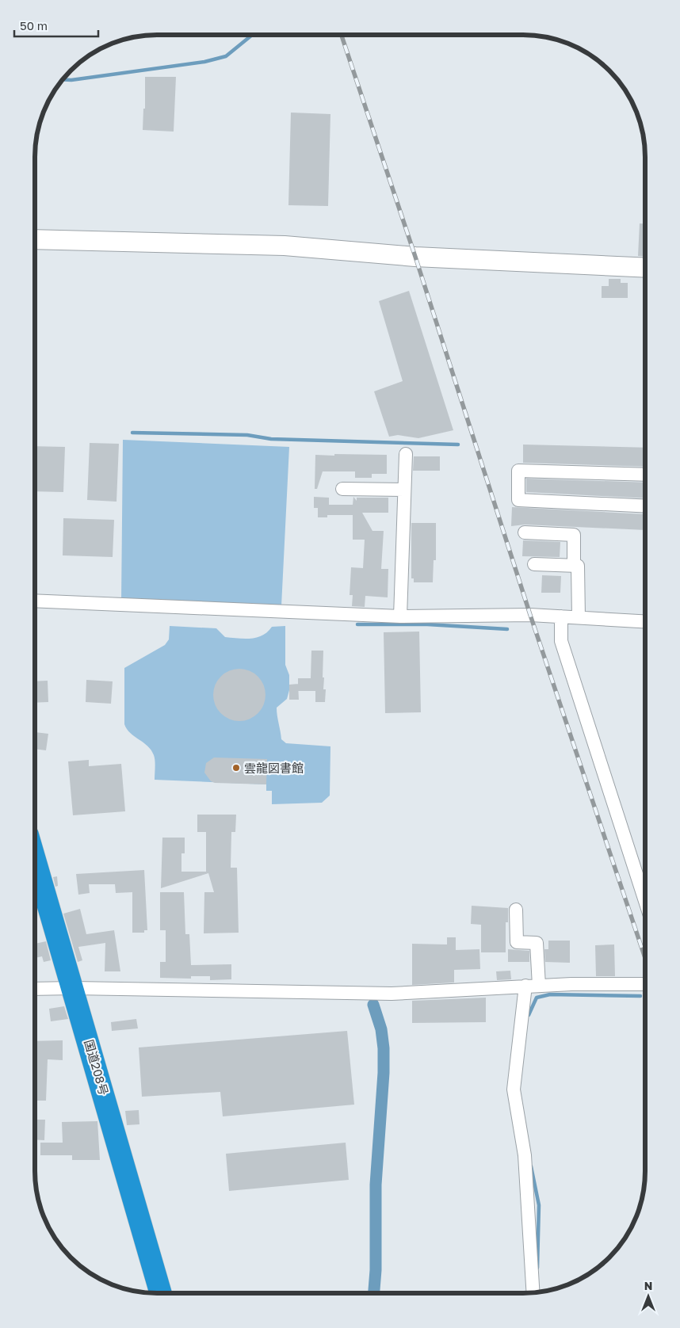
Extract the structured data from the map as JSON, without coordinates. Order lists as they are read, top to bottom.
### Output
{
  "streets": {
    "highway": ["国道208号"]
  },
  "places": ["雲龍図書館"],
  "scale_bar": "50 m",
  "north": "top"
}
